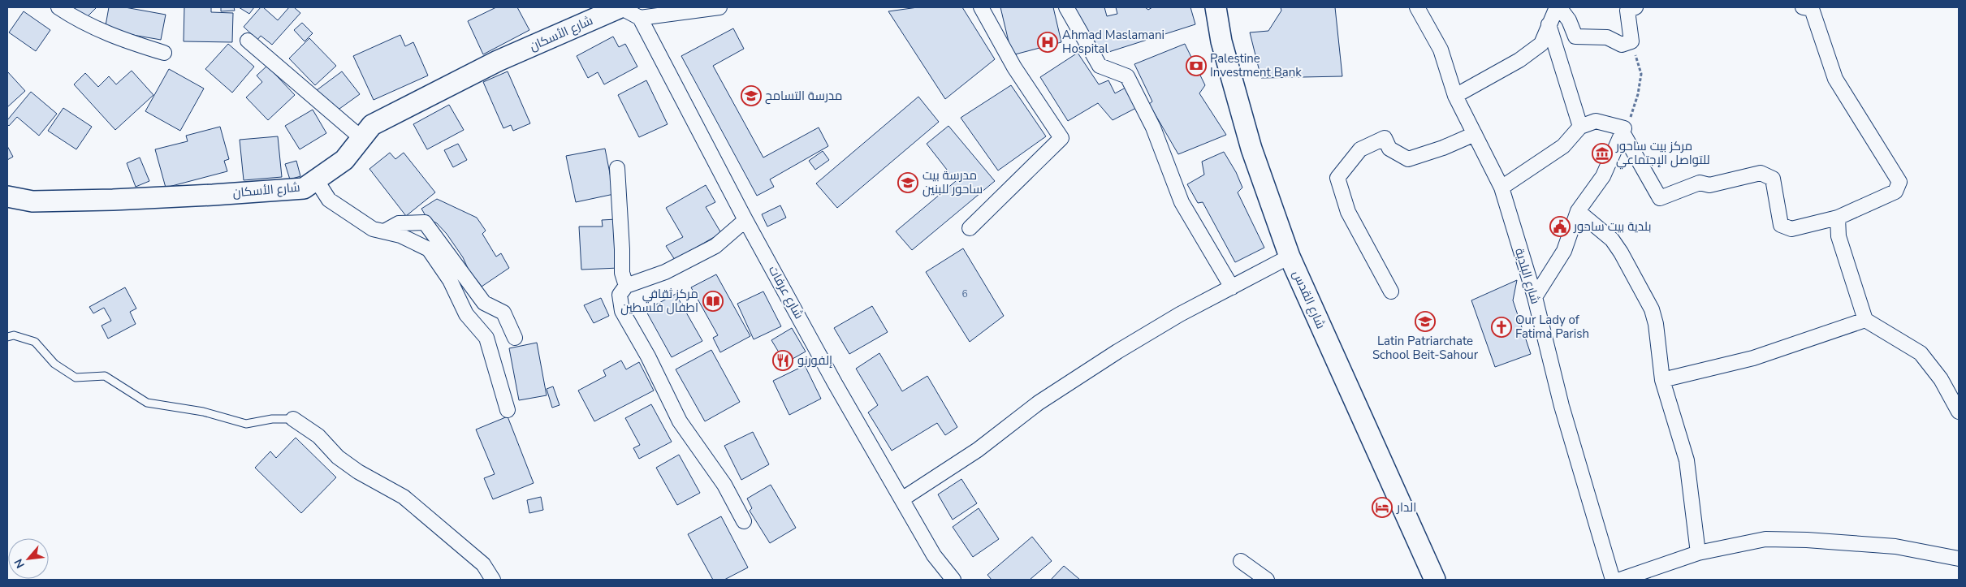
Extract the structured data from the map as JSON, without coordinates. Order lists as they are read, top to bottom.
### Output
{
  "streets": {
    "street": [
      "شارع الأسكان",
      "شارع البلدية",
      "شارع عرفات",
      "شارع القدس"
    ]
  },
  "places": {
    "hospital": ["Ahmad Maslamani Hospital"],
    "bank": ["Palestine Investment Bank"],
    "school or university": ["مدرسة التسامح", "مدرسة بيت ساحور للبنين", "Latin Patriarchate School Beit-Sahour"],
    "museum": ["مركز بيت ساحور للتواصل الإجتماعي"],
    "public building": ["بلدية بيت ساحور"],
    "library": ["مركز ثقافي اطفال فلسطين"],
    "church": ["Our Lady of Fatima Parish"],
    "restaurant": ["إلفورنو"],
    "hotel": ["الدار"]
  },
  "house_numbers": ["6"],
  "north": "bottom left"
}
